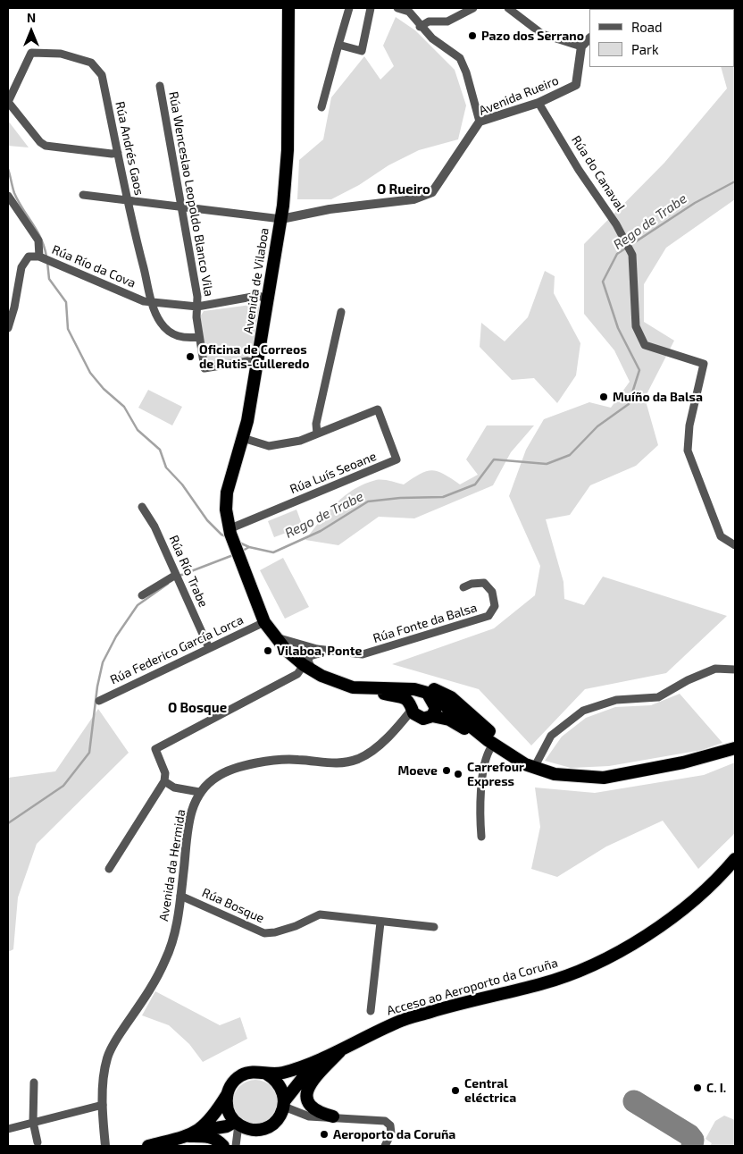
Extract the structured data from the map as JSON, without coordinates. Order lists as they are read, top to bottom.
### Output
{
  "streets": {
    "highway": ["Avenida de Vilaboa", "Acceso ao Aeroporto da Coruña"],
    "street": [
      "Avenida Rueiro",
      "Rúa Andrés Gaos",
      "Rúa do Canaval",
      "Rúa Wenceslao Leopoldo Blanco Vila",
      "Rúa Río da Cova",
      "Rúa Luís Seoane",
      "Rúa Río Trabe",
      "Rúa Fonte da Balsa",
      "Rúa Federico García Lorca",
      "Avenida da Hermida",
      "Rúa Bosque"
    ]
  },
  "crossings": [
    ["Avenida Rueiro", "Rúa do Canaval"],
    ["Avenida Rueiro", "Avenida de Vilaboa"],
    ["Rúa Andrés Gaos", "Rúa Wenceslao Leopoldo Blanco Vila"],
    ["Rúa Andrés Gaos", "Rúa Río da Cova"],
    ["Rúa Wenceslao Leopoldo Blanco Vila", "Rúa Río da Cova"],
    ["Rúa Wenceslao Leopoldo Blanco Vila", "Avenida de Vilaboa"],
    ["Rúa Río da Cova", "Avenida de Vilaboa"],
    ["Avenida de Vilaboa", "Rúa Luís Seoane"],
    ["Avenida de Vilaboa", "Rúa Fonte da Balsa"],
    ["Avenida de Vilaboa", "Rúa Federico García Lorca"],
    ["Rúa Río Trabe", "Rúa Federico García Lorca"],
    ["Avenida da Hermida", "Rúa Bosque"]
  ],
  "districts": ["O Rueiro", "O Bosque"],
  "water": ["Rego de Trabe"],
  "places": [
    "Pazo dos Serrano",
    "Oficina de Correos de Rutis-Culleredo",
    "Muíño da Balsa",
    "Vilaboa, Ponte",
    "Moeve",
    "Carrefour Express",
    "C. I.",
    "Central eléctrica",
    "Aeroporto da Coruña"
  ],
  "legend": ["Road", "Park"],
  "north": "top"
}
